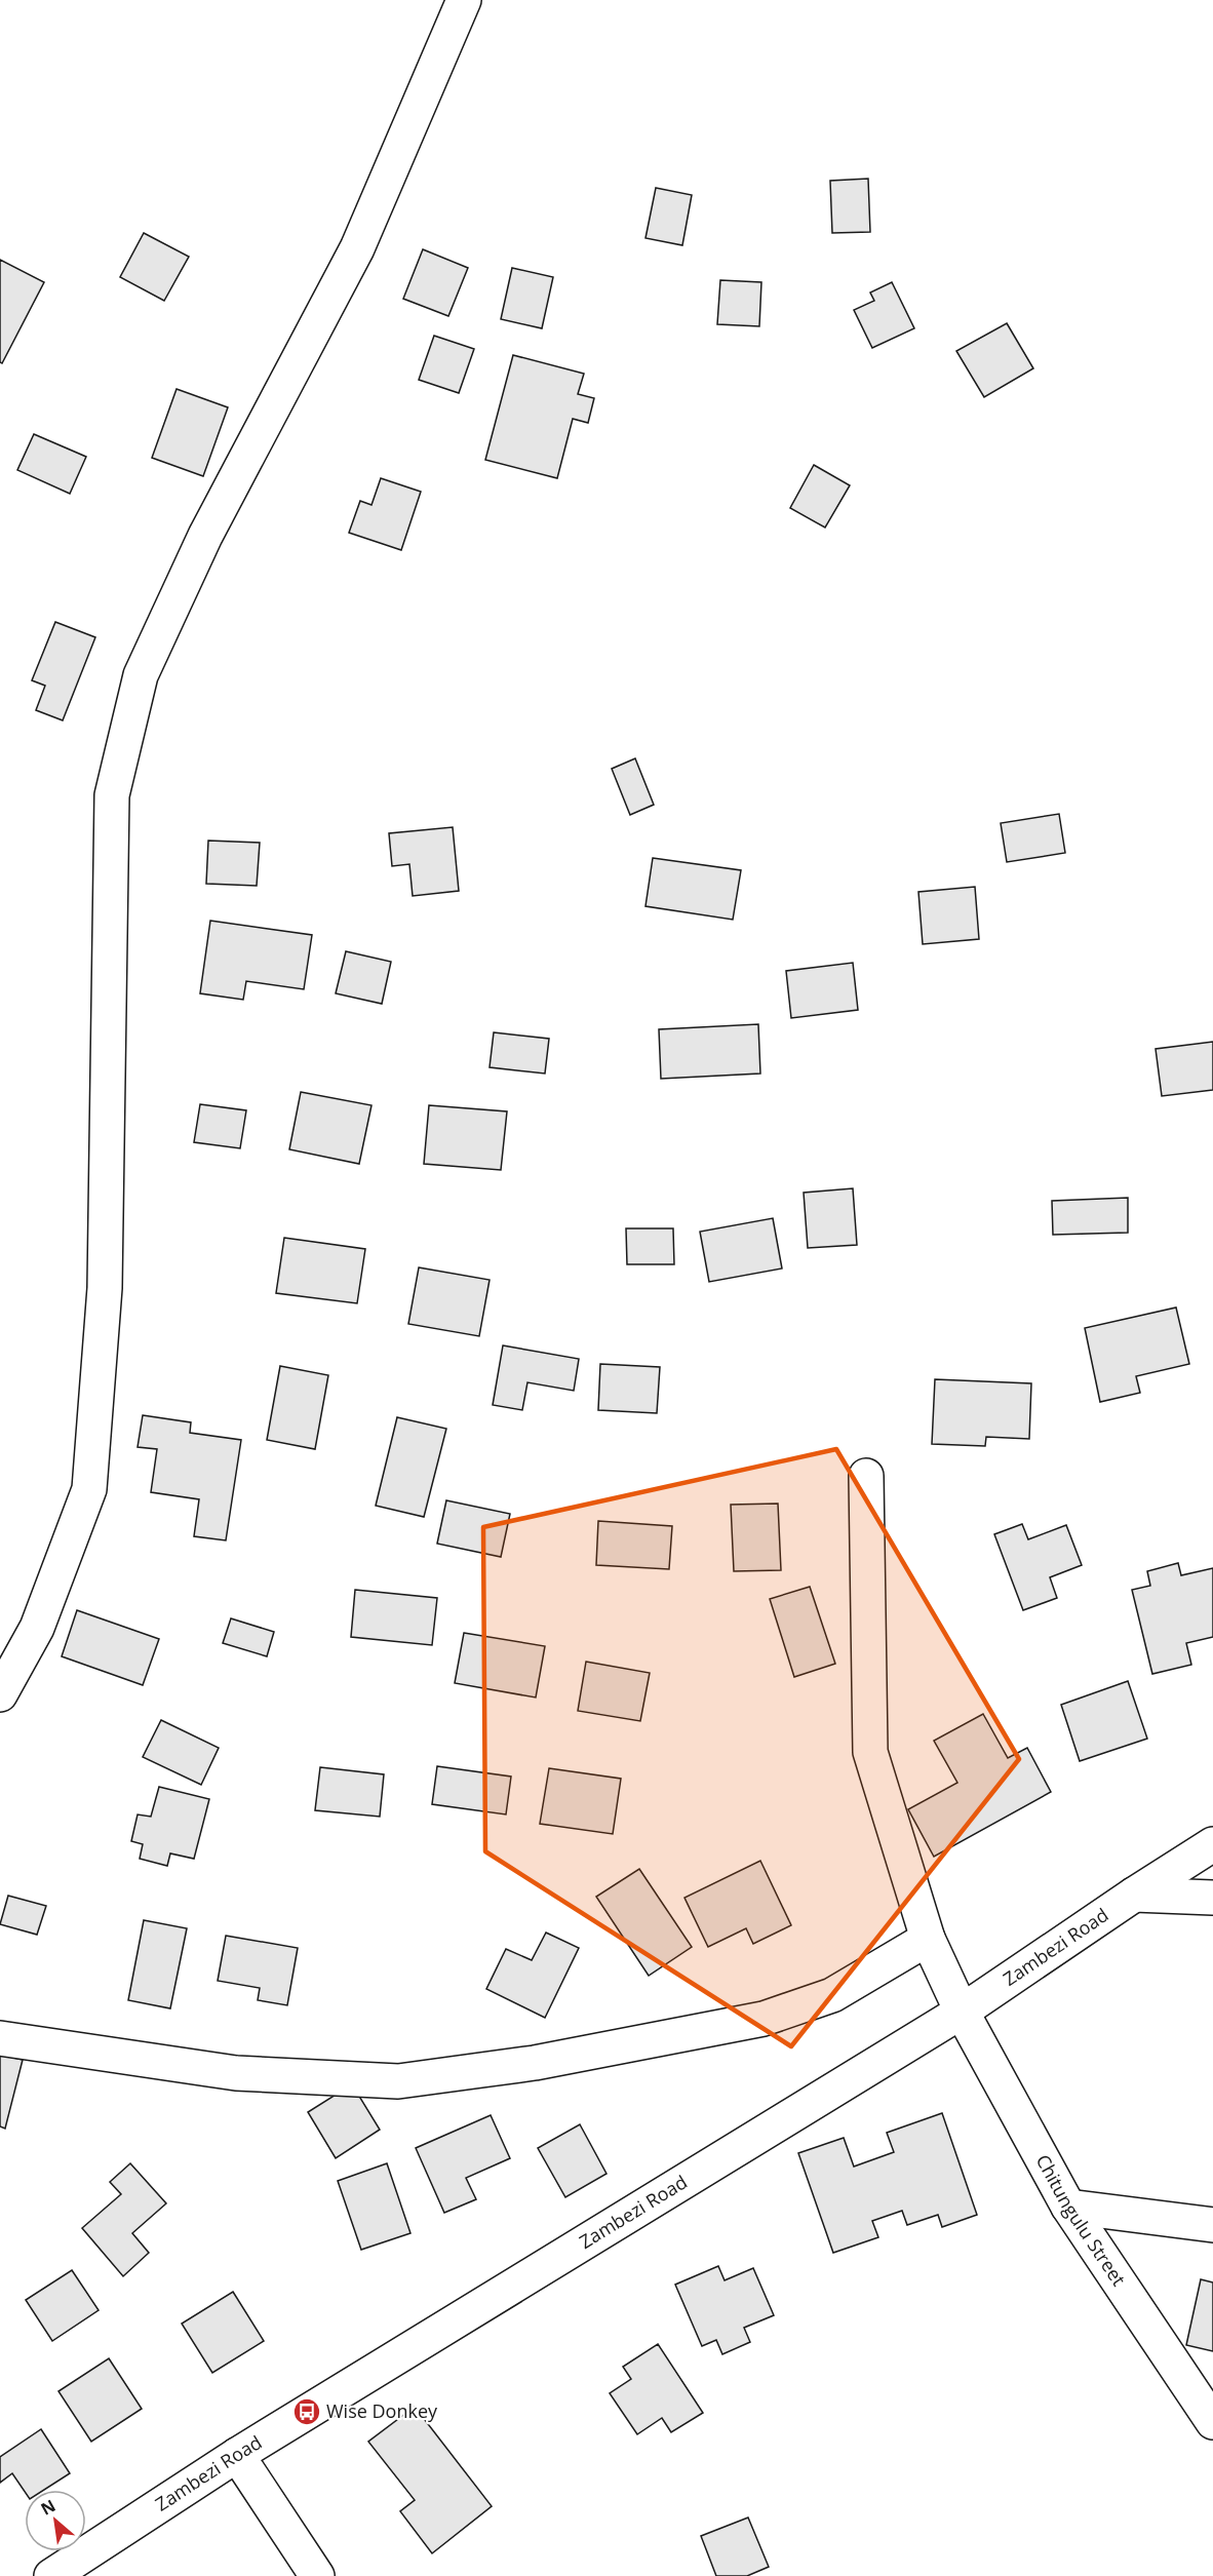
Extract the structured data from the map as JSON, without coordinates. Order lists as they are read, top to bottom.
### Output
{
  "streets": {
    "street": ["Zambezi Road", "Chitungulu Street"]
  },
  "crossings": [
    ["Zambezi Road", "Chitungulu Street"]
  ],
  "places": {
    "bus stop": ["Wise Donkey"]
  },
  "north": "top left"
}
